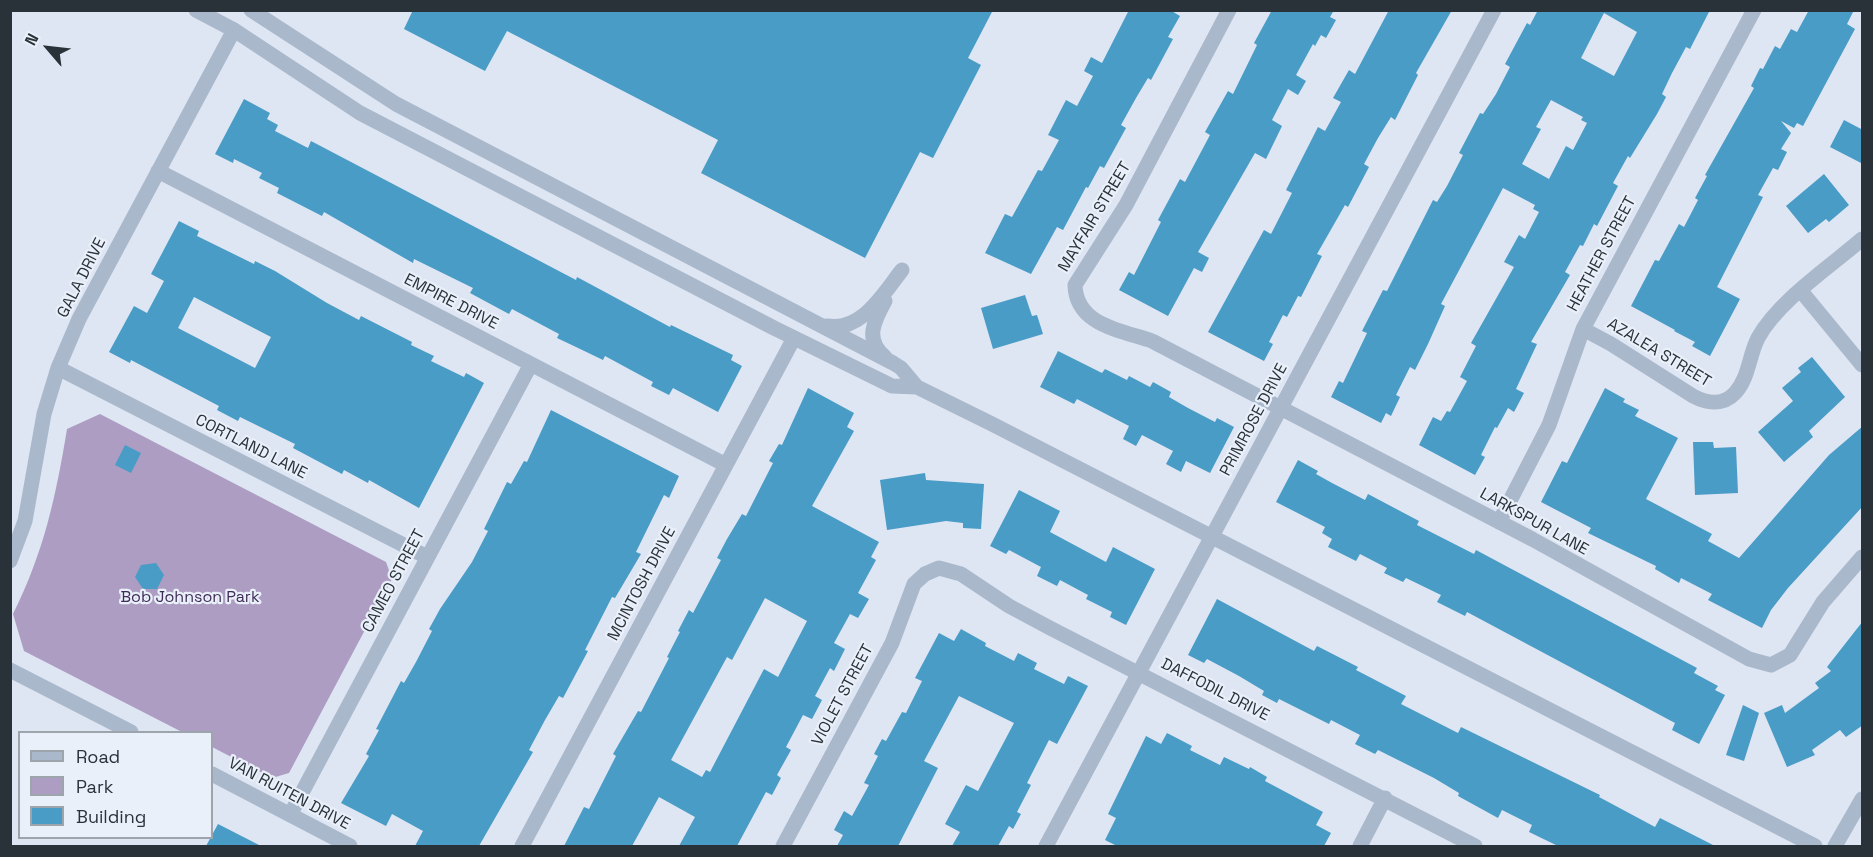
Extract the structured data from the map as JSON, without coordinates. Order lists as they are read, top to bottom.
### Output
{
  "streets": {
    "street": [
      "MAYFAIR STREET",
      "HEATHER STREET",
      "GALA DRIVE",
      "EMPIRE DRIVE",
      "AZALEA STREET",
      "PRIMROSE DRIVE",
      "CORTLAND LANE",
      "LARKSPUR LANE",
      "CAMEO STREET",
      "MCINTOSH DRIVE",
      "DAFFODIL DRIVE",
      "VIOLET STREET",
      "VAN RUITEN DRIVE"
    ]
  },
  "crossings": [
    ["MAYFAIR STREET", "PRIMROSE DRIVE"],
    ["MAYFAIR STREET", "LARKSPUR LANE"],
    ["HEATHER STREET", "AZALEA STREET"],
    ["HEATHER STREET", "LARKSPUR LANE"],
    ["GALA DRIVE", "EMPIRE DRIVE"],
    ["GALA DRIVE", "CORTLAND LANE"],
    ["EMPIRE DRIVE", "CAMEO STREET"],
    ["EMPIRE DRIVE", "MCINTOSH DRIVE"],
    ["PRIMROSE DRIVE", "LARKSPUR LANE"],
    ["PRIMROSE DRIVE", "DAFFODIL DRIVE"],
    ["CORTLAND LANE", "CAMEO STREET"],
    ["CAMEO STREET", "VAN RUITEN DRIVE"],
    ["DAFFODIL DRIVE", "VIOLET STREET"]
  ],
  "parks": ["Bob Johnson Park"],
  "legend": ["Road", "Park", "Building"],
  "north": "top left"
}
